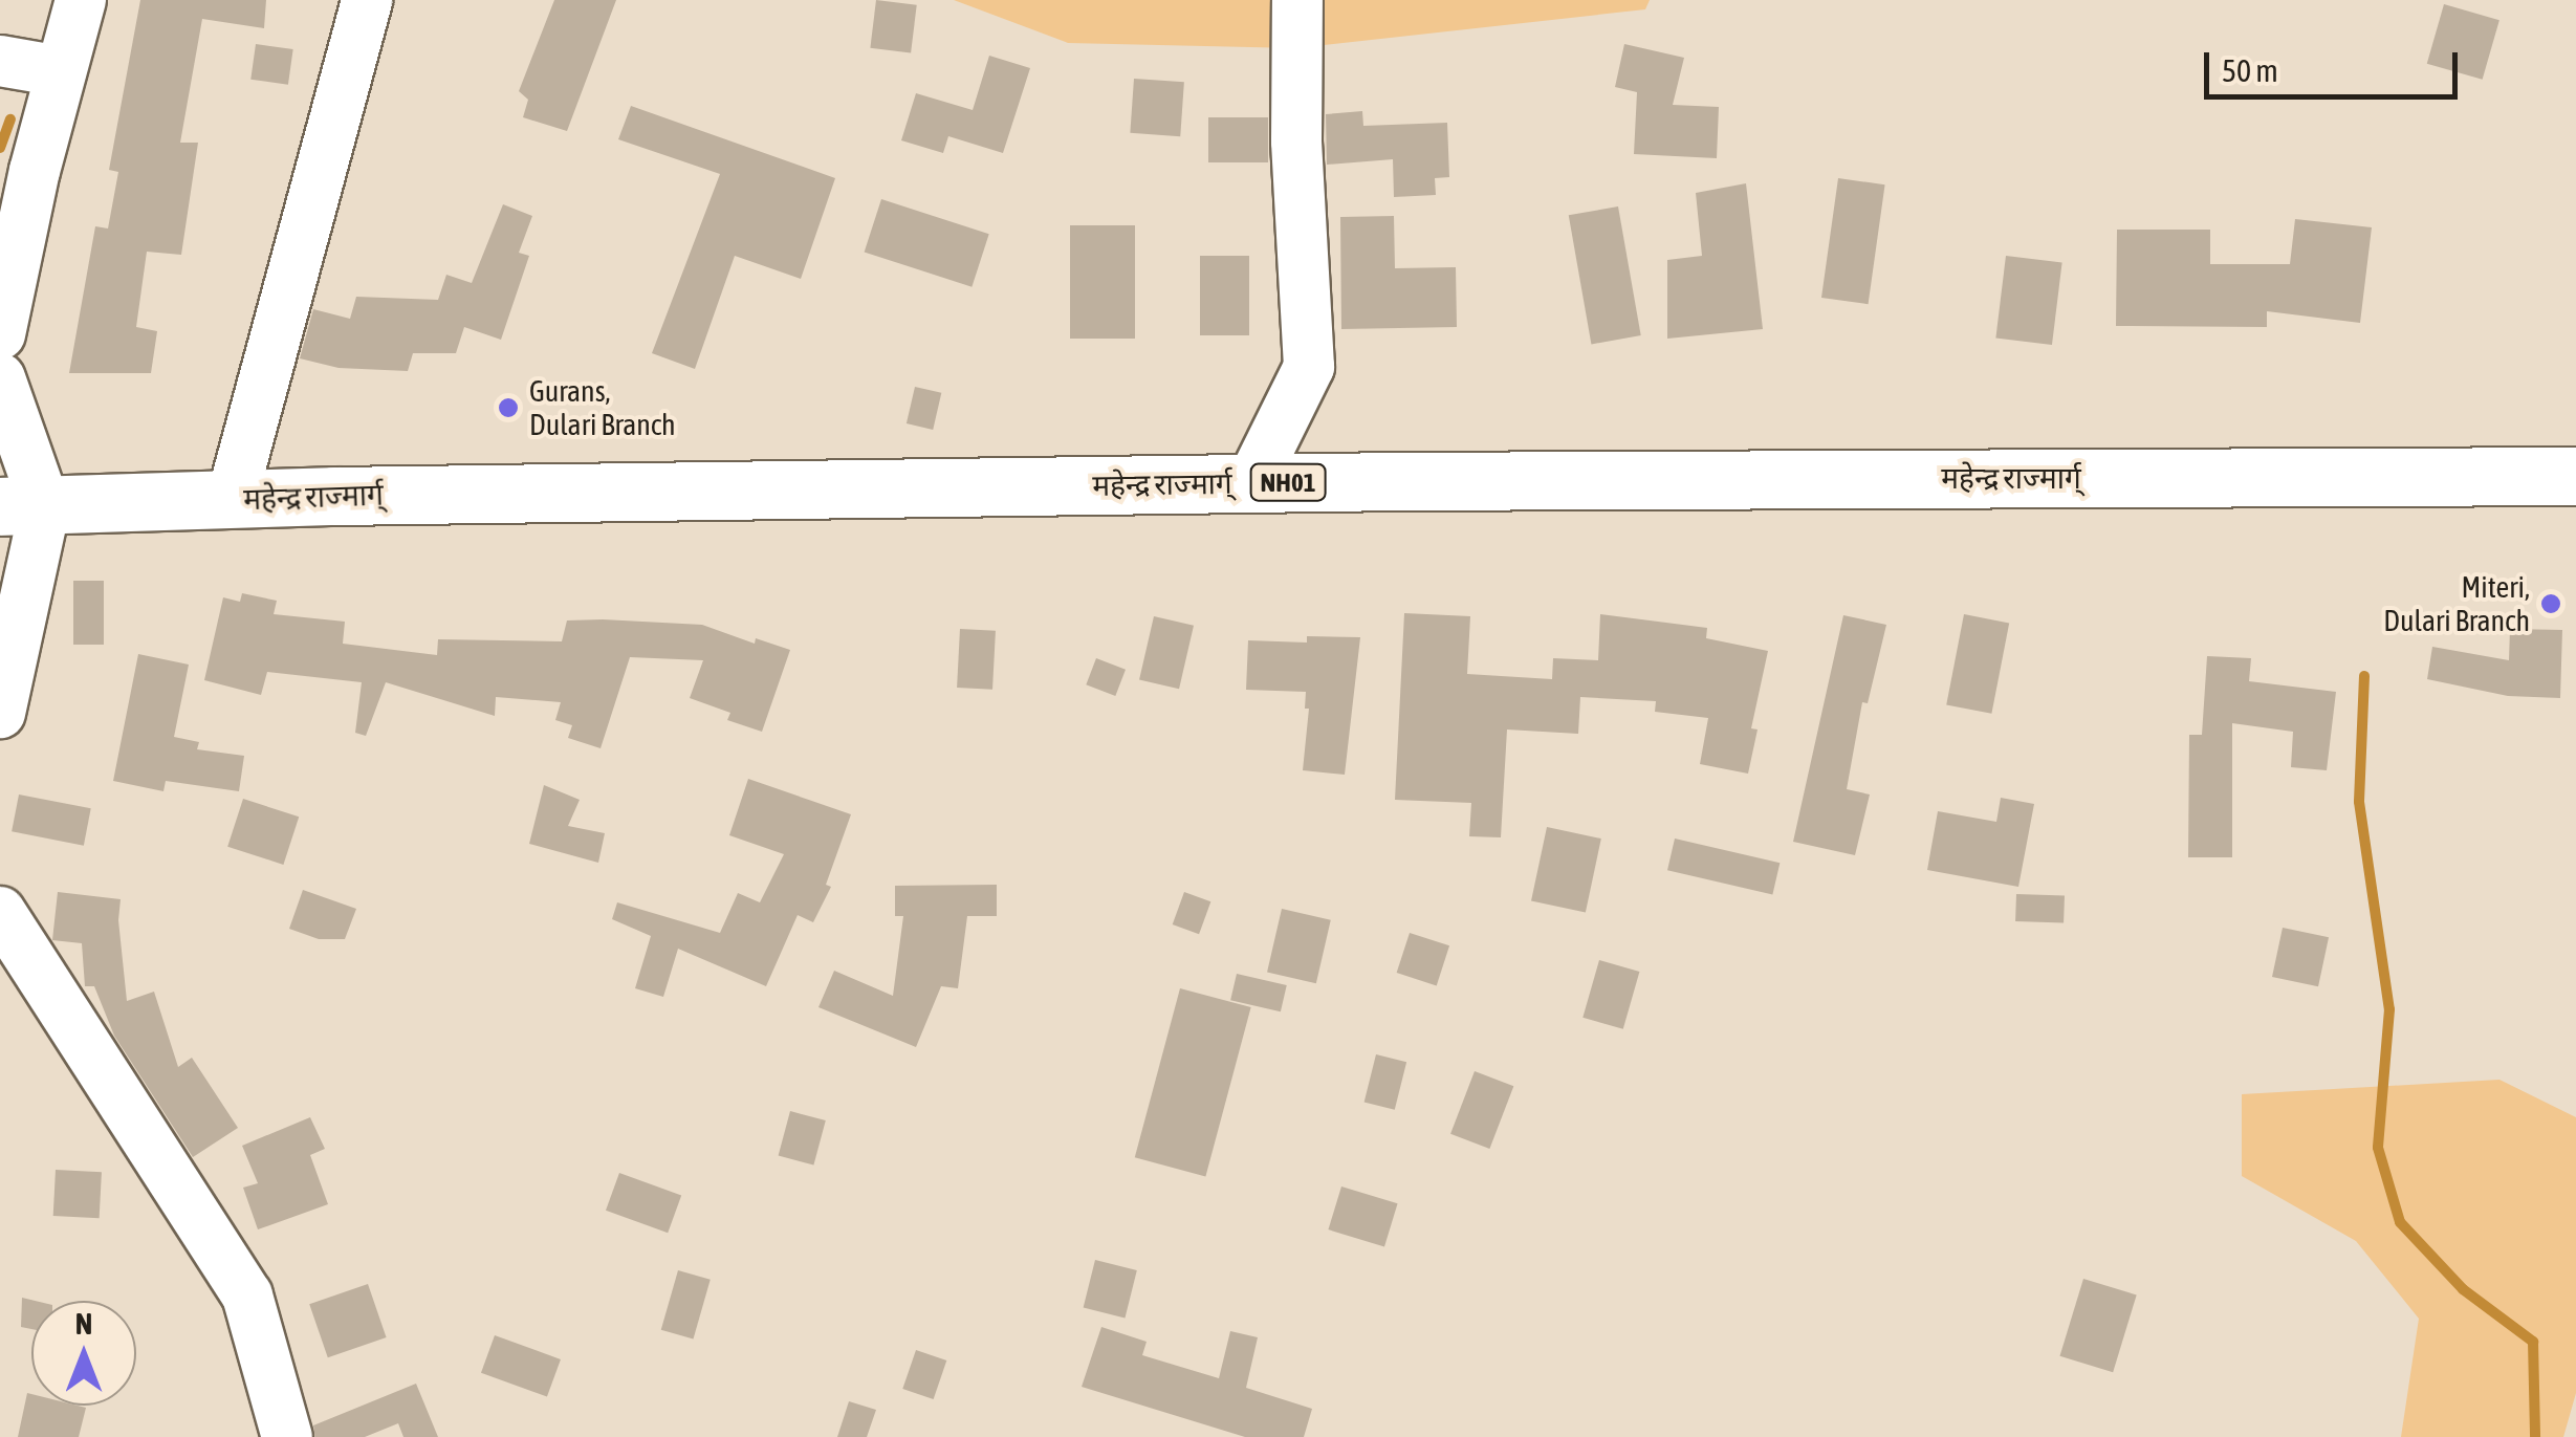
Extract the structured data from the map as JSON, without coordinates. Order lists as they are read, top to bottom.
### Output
{
  "streets": {
    "highway": ["महेन्द्र राज्मार्ग्", "NH01"]
  },
  "places": ["Gurans, Dulari Branch", "Miteri, Dulari Branch"],
  "scale_bar": "50 m",
  "north": "top"
}
